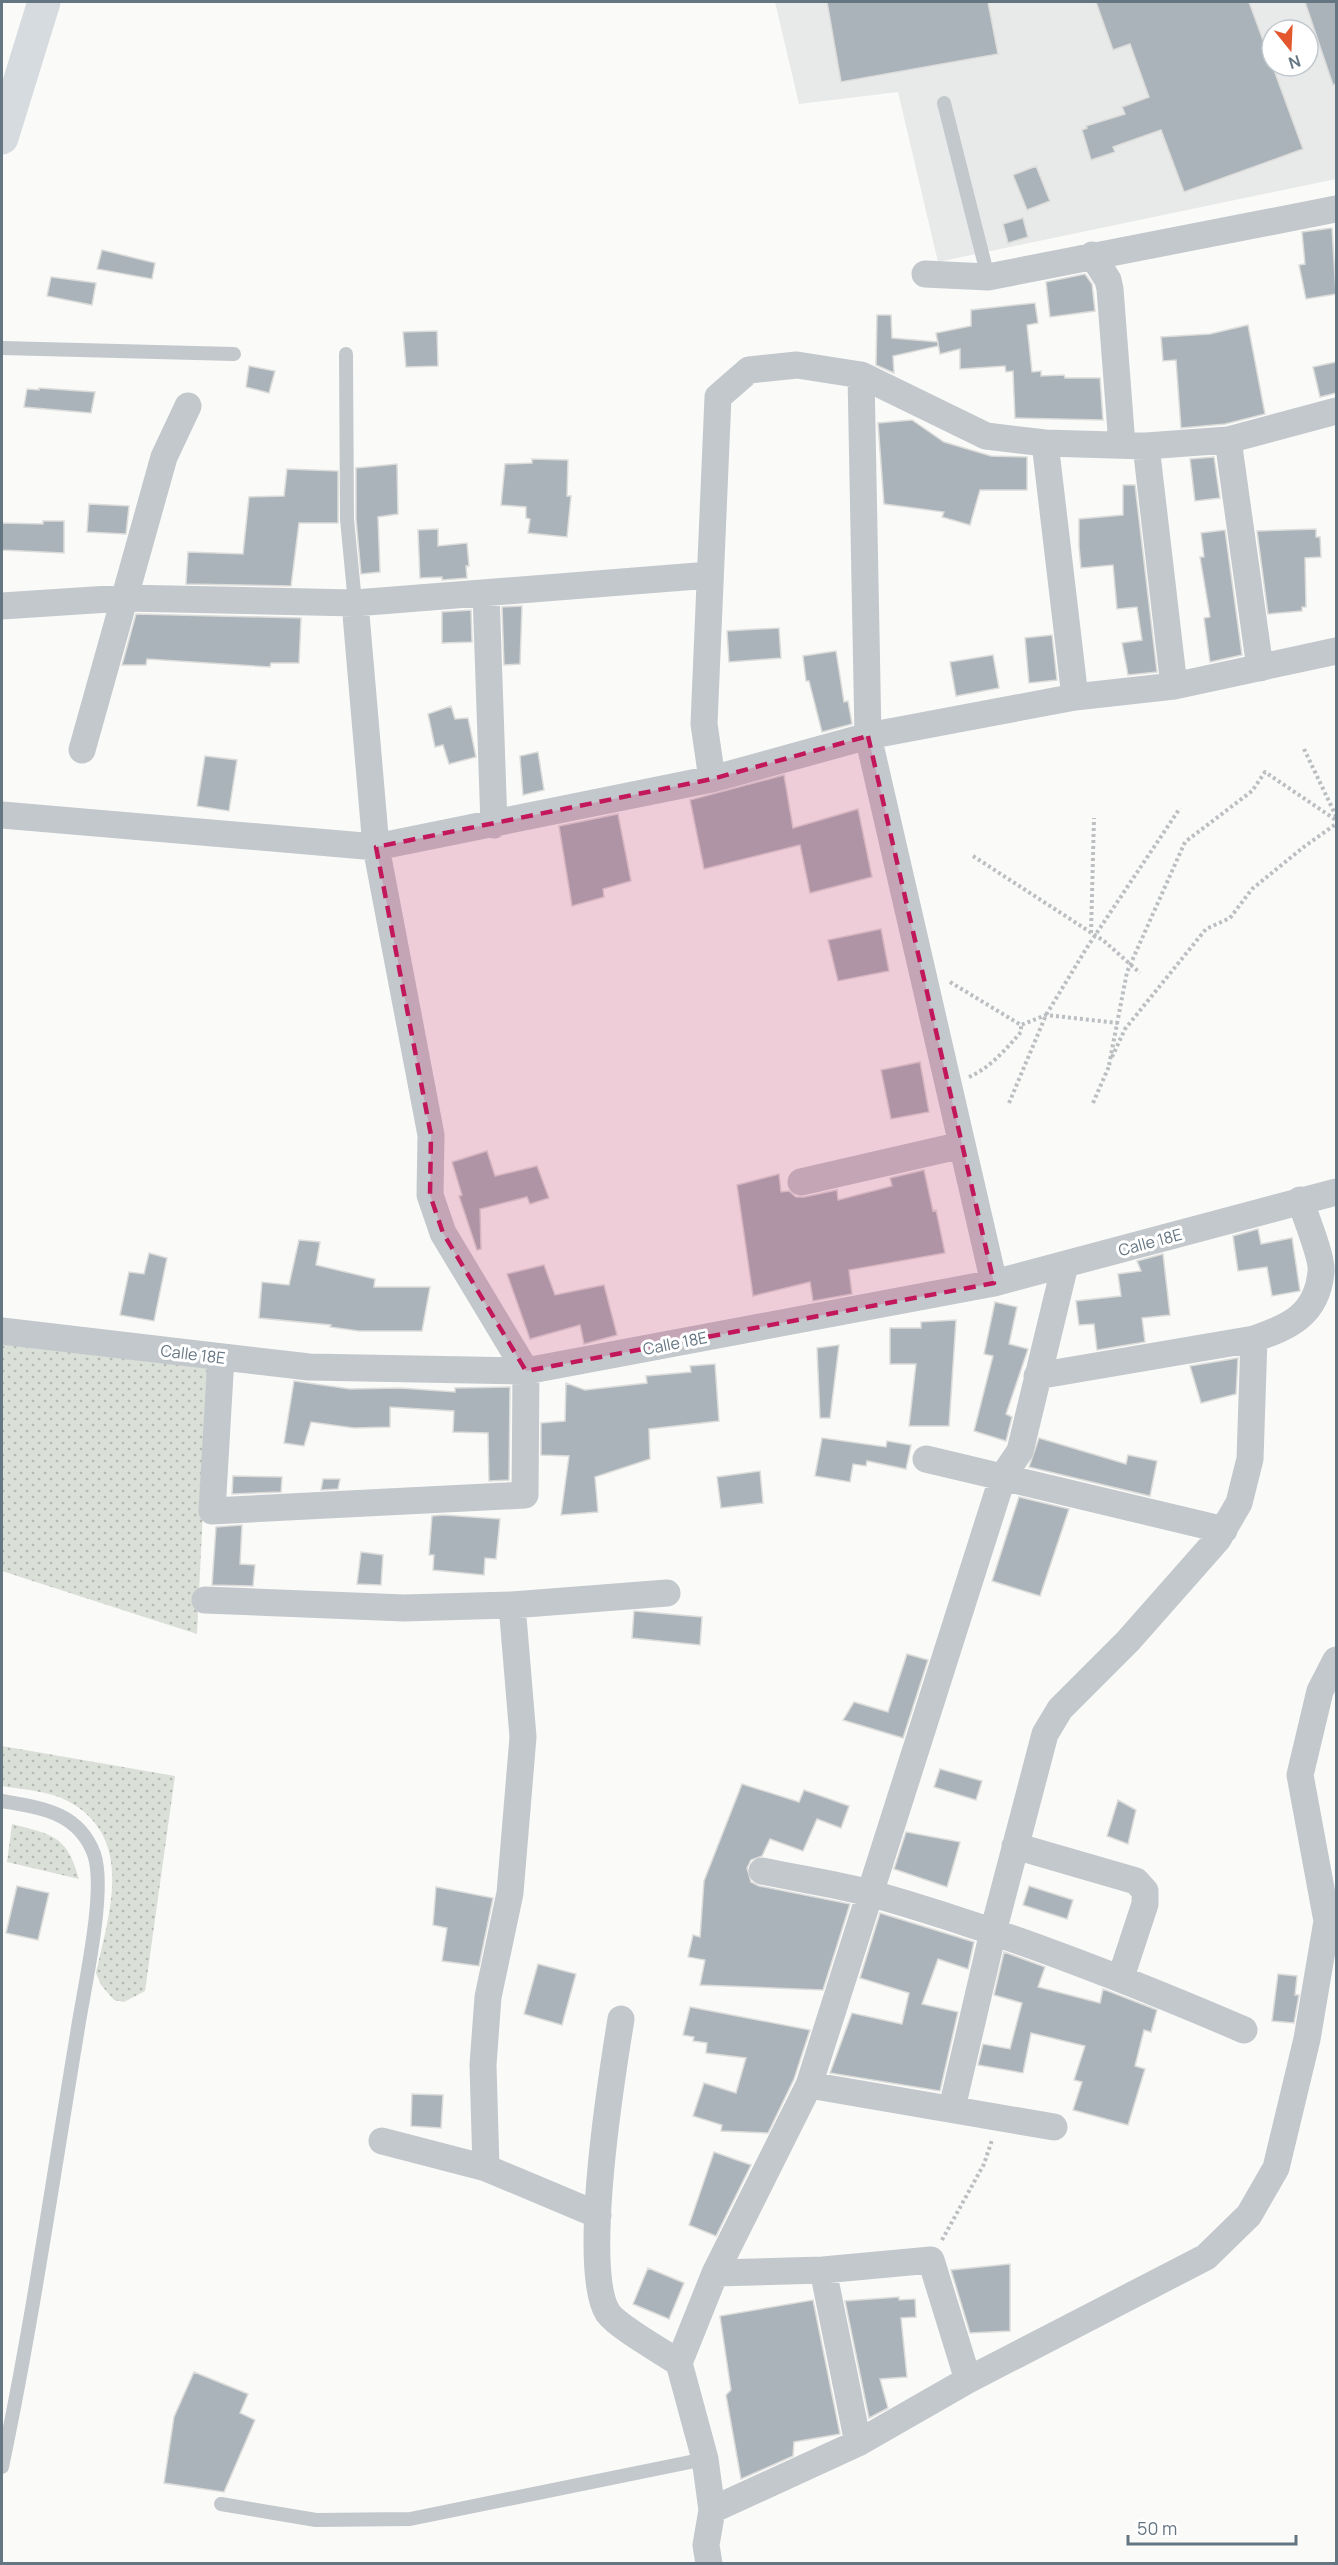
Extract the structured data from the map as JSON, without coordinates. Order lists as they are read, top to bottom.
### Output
{
  "streets": {
    "street": ["Calle 18E"]
  },
  "scale_bar": "50 m",
  "north": "bottom"
}
